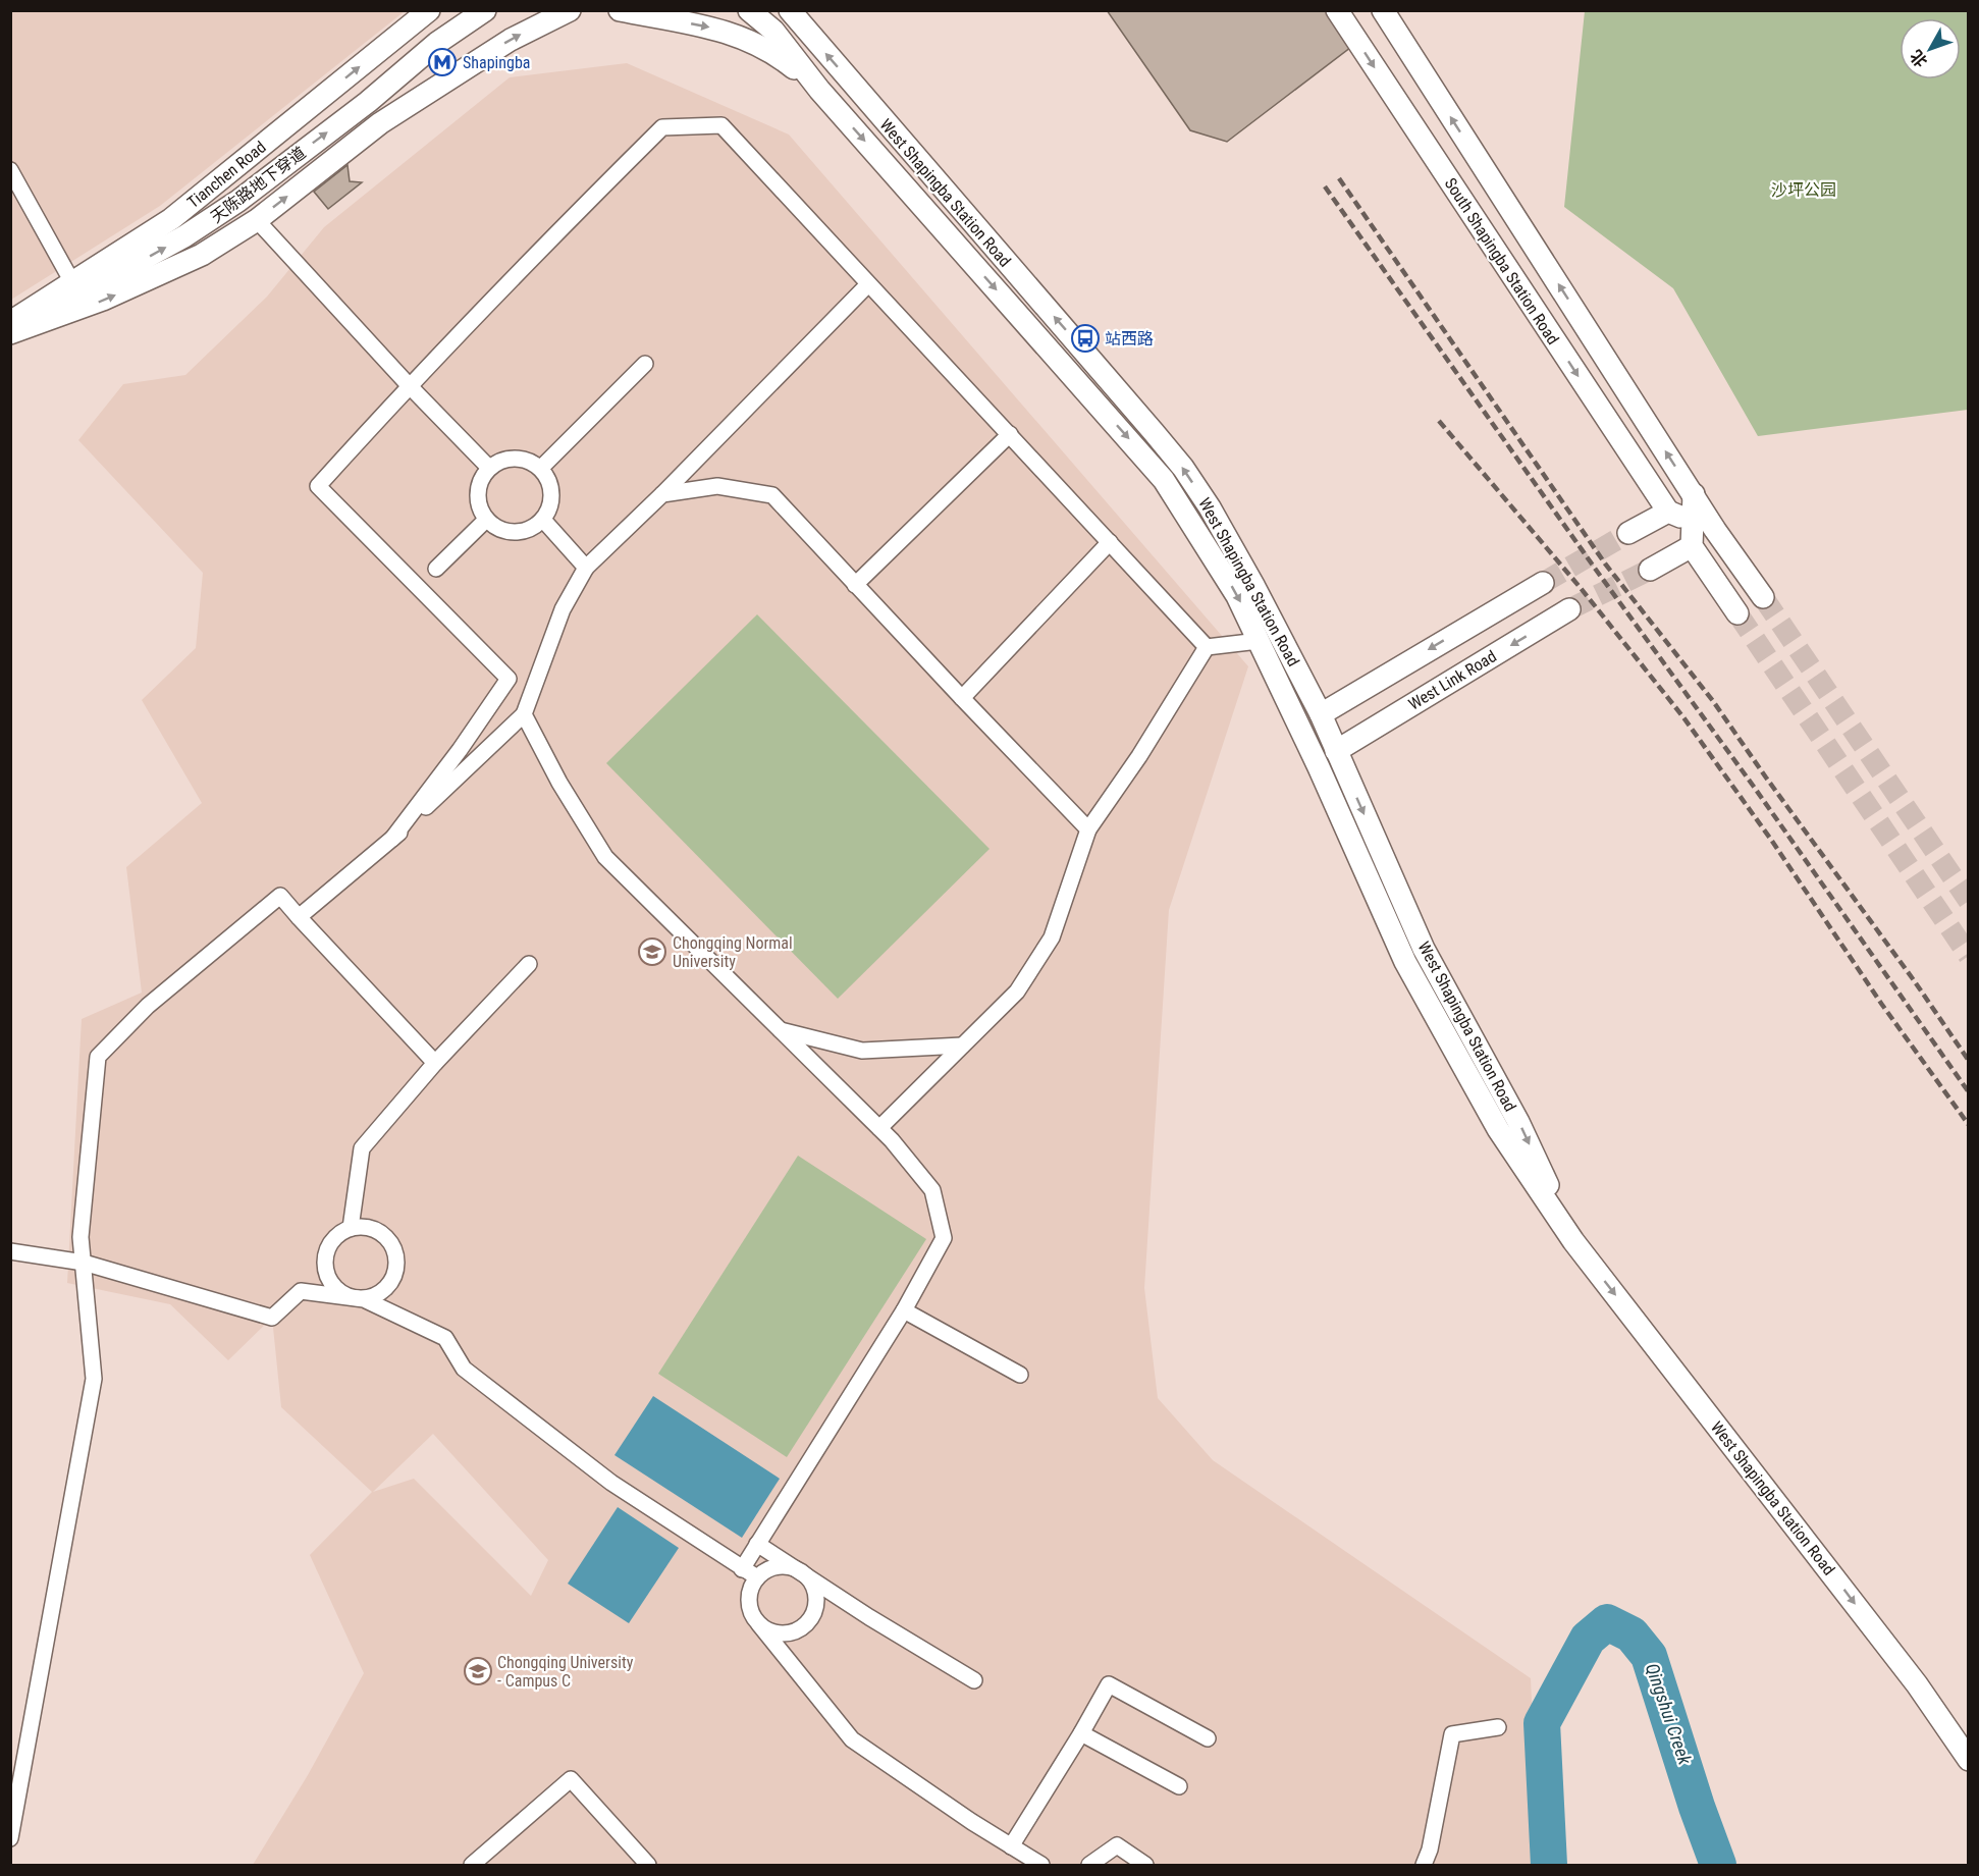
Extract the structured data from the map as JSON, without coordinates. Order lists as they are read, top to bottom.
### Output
{
  "streets": {
    "main road": [
      "Tianchen Road",
      "天陈路地下穿道",
      "West Shapingba Station Road",
      "South Shapingba Station Road",
      "West Link Road"
    ]
  },
  "crossings": [
    ["West Shapingba Station Road", "West Link Road"]
  ],
  "water": ["Qingshui Creek"],
  "parks": ["沙坪公园"],
  "places": {
    "metro station": ["Shapingba"],
    "bus stop": ["站西路"],
    "school or university": ["Chongqing Normal University", "Chongqing University - Campus C"]
  },
  "north": "bottom left"
}
